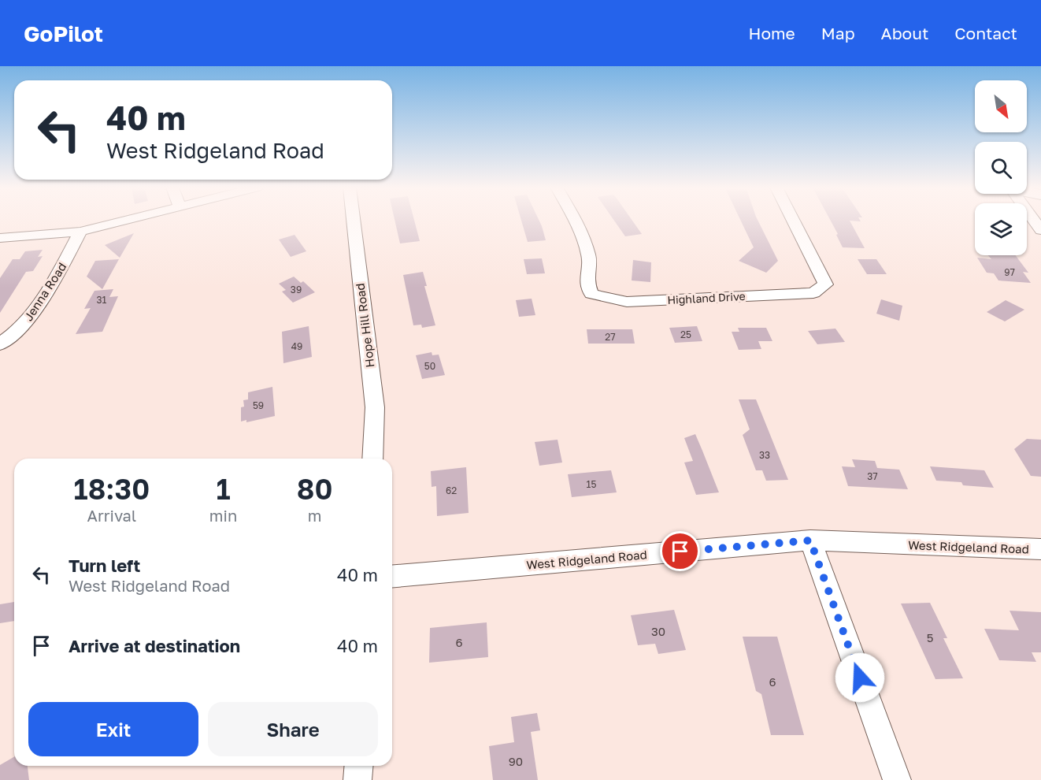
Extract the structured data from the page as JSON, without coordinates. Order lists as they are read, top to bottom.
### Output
{
  "streets": {
    "street": [
      "Jenna Road",
      "Highland Drive",
      "Hope Hill Road",
      "West Ridgeland Road"
    ]
  },
  "house_numbers": [
    "97",
    "39",
    "31",
    "25",
    "27",
    "49",
    "50",
    "59",
    "33",
    "37",
    "15",
    "62",
    "30",
    "5",
    "6",
    "6",
    "90"
  ],
  "north": "bottom right",
  "page": {
    "header": "GoPilot",
    "nav": [
      "Home",
      "Map",
      "About",
      "Contact"
    ],
    "turn": ["40 m", "West Ridgeland Road"],
    "eta": [
      "18:30",
      "Arrival",
      "1",
      "min",
      "80",
      "m"
    ],
    "list": [
      {
        "name": "Turn left",
        "note": "West Ridgeland Road",
        "value": "40 m"
      },
      {
        "name": "Arrive at destination",
        "value": "40 m"
      }
    ],
    "buttons": ["Exit", "Share"]
  }
}
